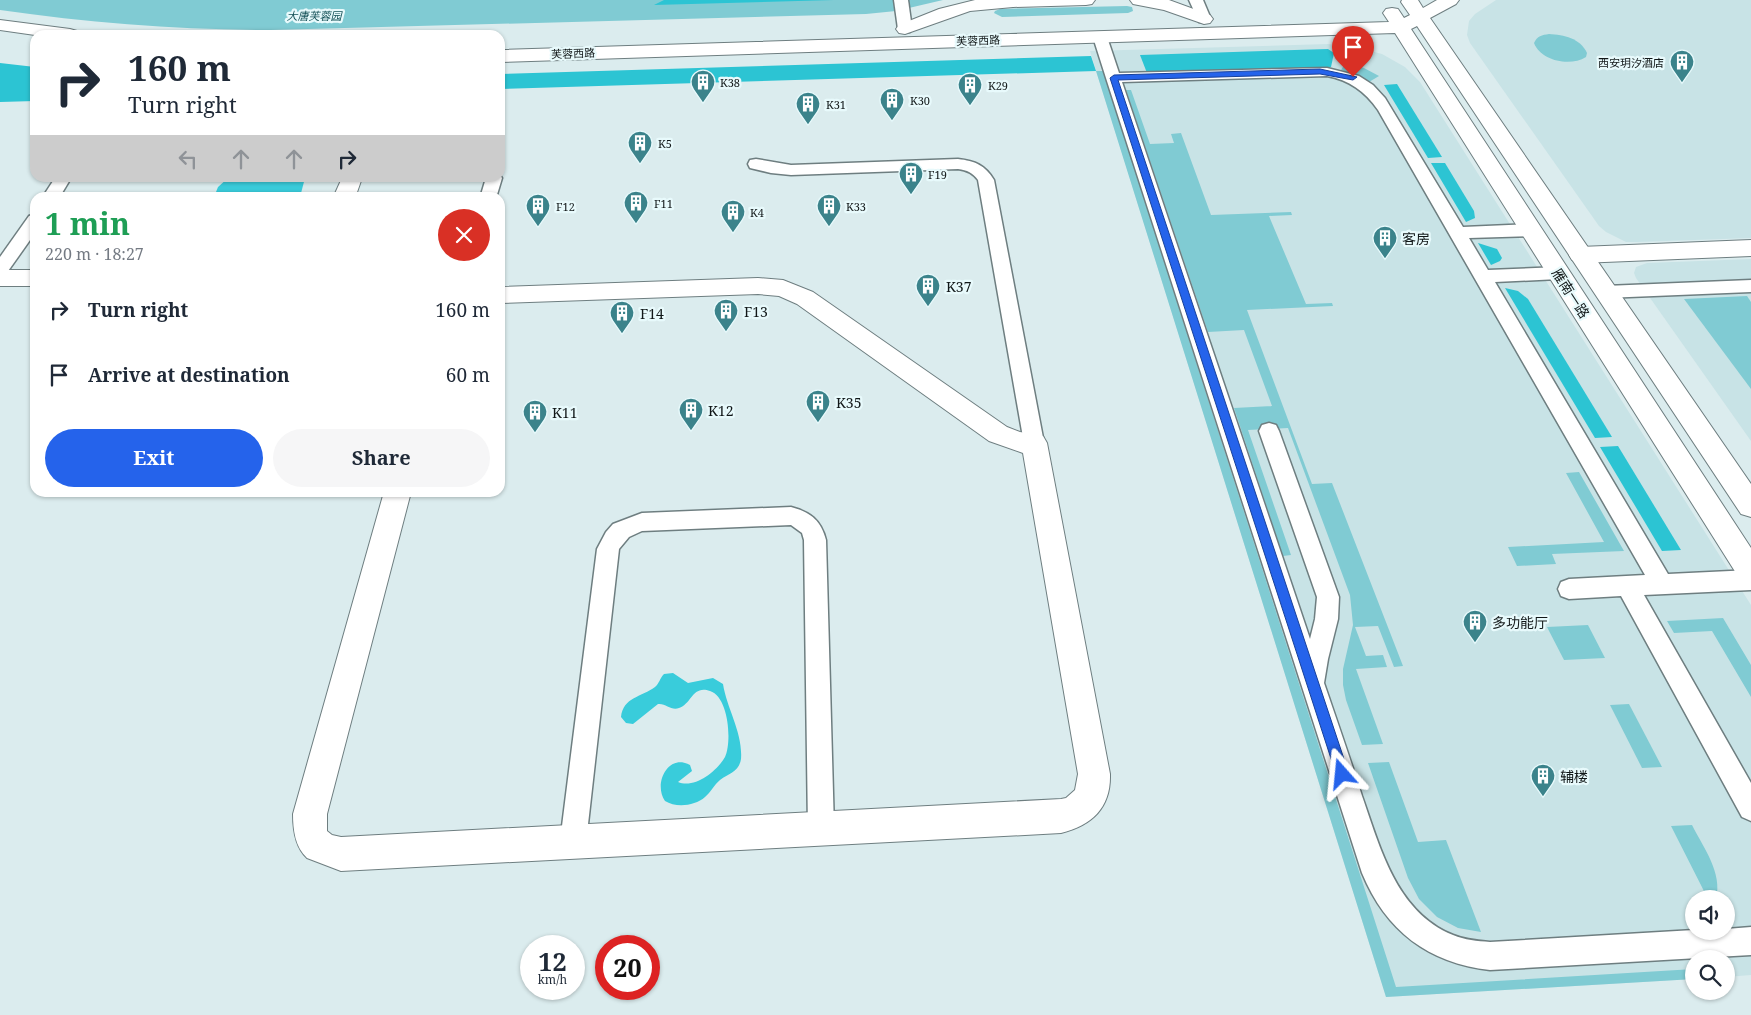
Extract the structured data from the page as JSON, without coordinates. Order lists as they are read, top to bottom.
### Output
{
  "streets": {
    "main road": ["芙蓉西路", "雁南一路"]
  },
  "crossings": [
    ["芙蓉西路", "雁南一路"]
  ],
  "parks": ["大唐芙蓉园"],
  "places": {
    "building": [
      "西安玥汐酒店",
      "K38",
      "K29",
      "K30",
      "K31",
      "K5",
      "F19",
      "F11",
      "F12",
      "K33",
      "K4",
      "客房",
      "K37",
      "F13",
      "F14",
      "K35",
      "K12",
      "K11",
      "多功能厅",
      "辅楼"
    ]
  },
  "page": {
    "turn": ["160 m", "Turn right"],
    "heading": ["1 min", "220 m · 18:27"],
    "list": [
      {
        "name": "Turn right",
        "value": "160 m"
      },
      {
        "name": "Arrive at destination",
        "value": "60 m"
      }
    ],
    "buttons": ["Exit", "Share"],
    "speed": "12 km/h",
    "limit": "20"
  }
}
